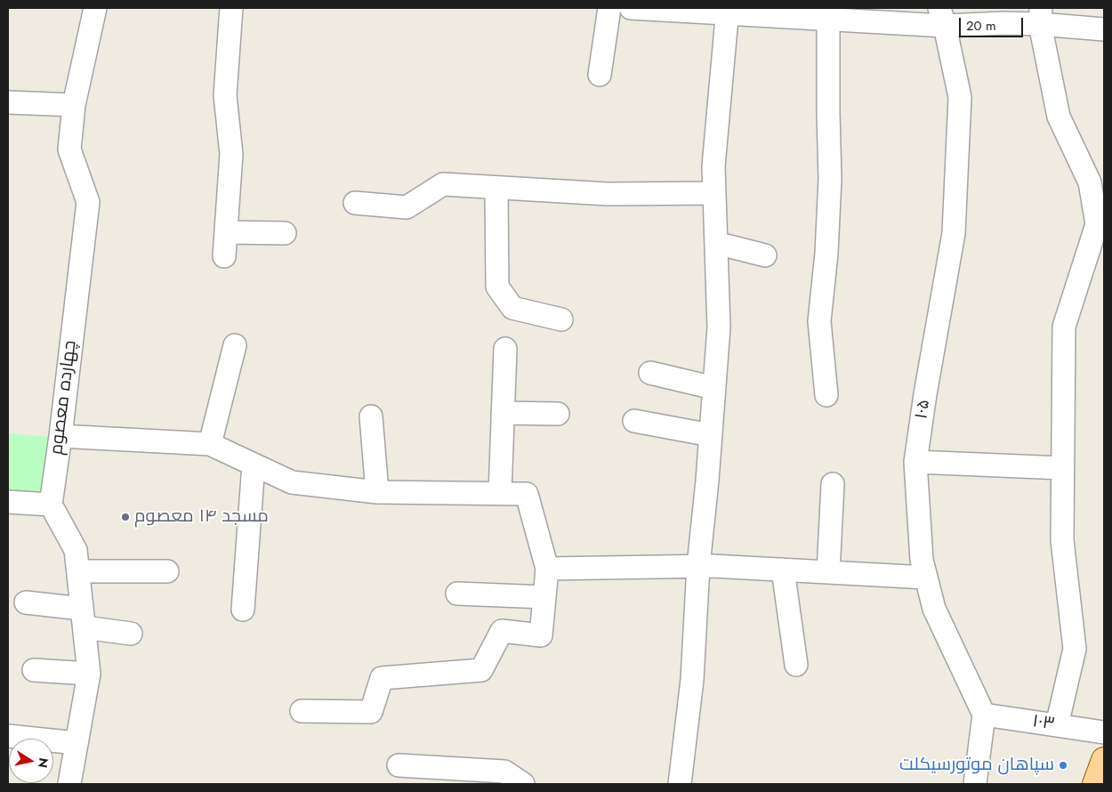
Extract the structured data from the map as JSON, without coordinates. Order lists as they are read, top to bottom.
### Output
{
  "streets": {
    "street": ["چهارده معصوم", "۱۰۵", "۱۰۳"]
  },
  "crossings": [
    ["۱۰۵", "۱۰۳"]
  ],
  "places": ["مسجد ۱۴ معصوم", "سپاهان موتورسیکلت"],
  "scale_bar": "20 m",
  "north": "right"
}
